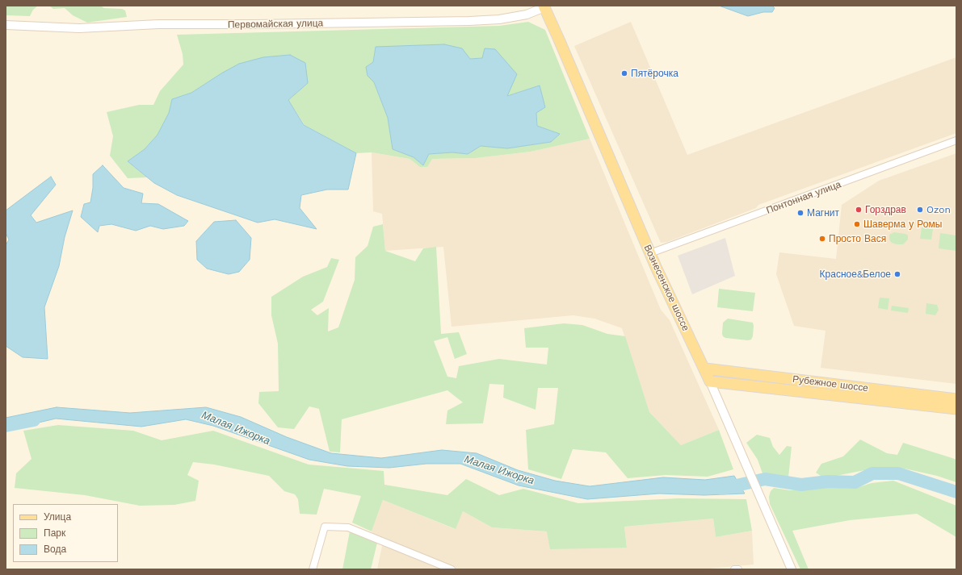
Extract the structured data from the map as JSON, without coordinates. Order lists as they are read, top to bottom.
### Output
{
  "streets": {
    "main road": ["Вознесенское шоссе", "Рубежное шоссе"],
    "street": ["Первомайская улица", "Понтонная улица"]
  },
  "crossings": [
    ["Первомайская улица", "Вознесенское шоссе"],
    ["Понтонная улица", "Вознесенское шоссе"],
    ["Вознесенское шоссе", "Рубежное шоссе"]
  ],
  "water": ["Малая Ижорка"],
  "places": [
    "Пятёрочка",
    "Горздрав",
    "Ozon",
    "Магнит",
    "Шаверма у Ромы",
    "Просто Вася",
    "Красное&Белое"
  ],
  "legend": ["Улица", "Парк", "Вода"]
}
